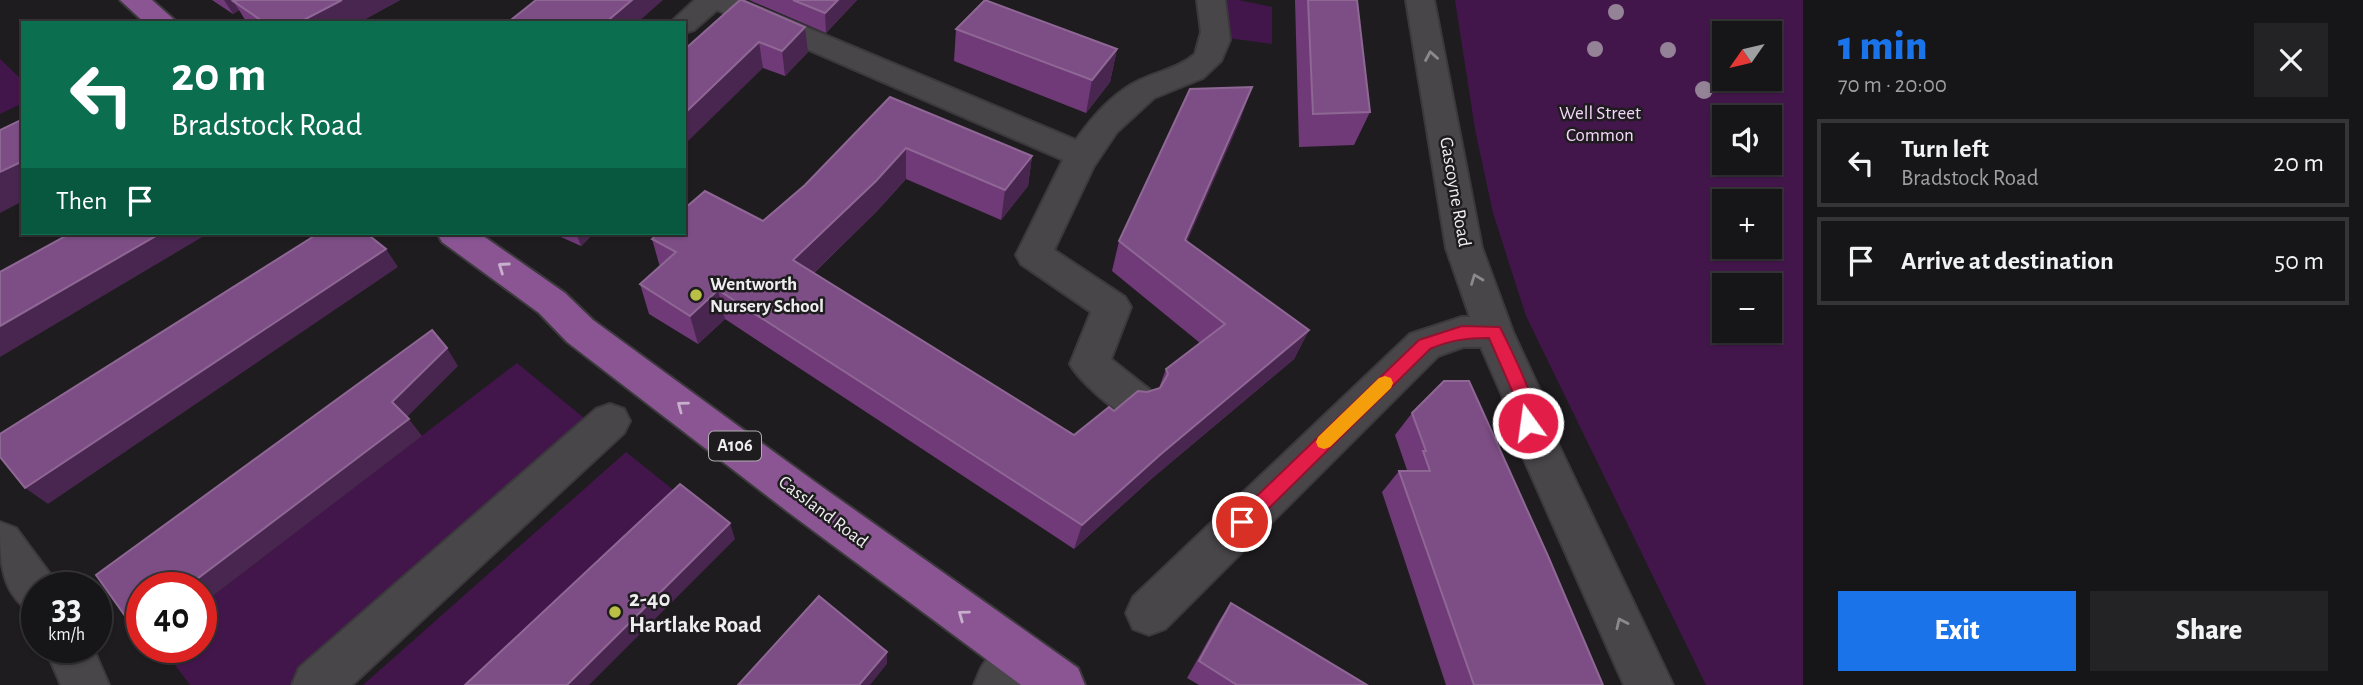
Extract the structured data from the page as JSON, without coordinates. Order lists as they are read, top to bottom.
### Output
{
  "streets": {
    "main road": ["A106", "Cassland Road"],
    "street": ["Gascoyne Road"]
  },
  "one_way": ["Gascoyne Road", "Cassland Road"],
  "parks": ["Well Street Common"],
  "places": ["Wentworth Nursery School", "2-40 Hartlake Road"],
  "north": "bottom left",
  "page": {
    "heading": ["1 min", "70 m · 20:00"],
    "map_buttons": ["+", "−"],
    "turn": ["20 m", "Bradstock Road"],
    "list": [
      {
        "name": "Turn left",
        "note": "Bradstock Road",
        "value": "20 m"
      },
      {
        "name": "Arrive at destination",
        "value": "50 m"
      }
    ],
    "then": "Then",
    "speed": "33 km/h",
    "limit": "40",
    "buttons": ["Exit", "Share"]
  }
}
